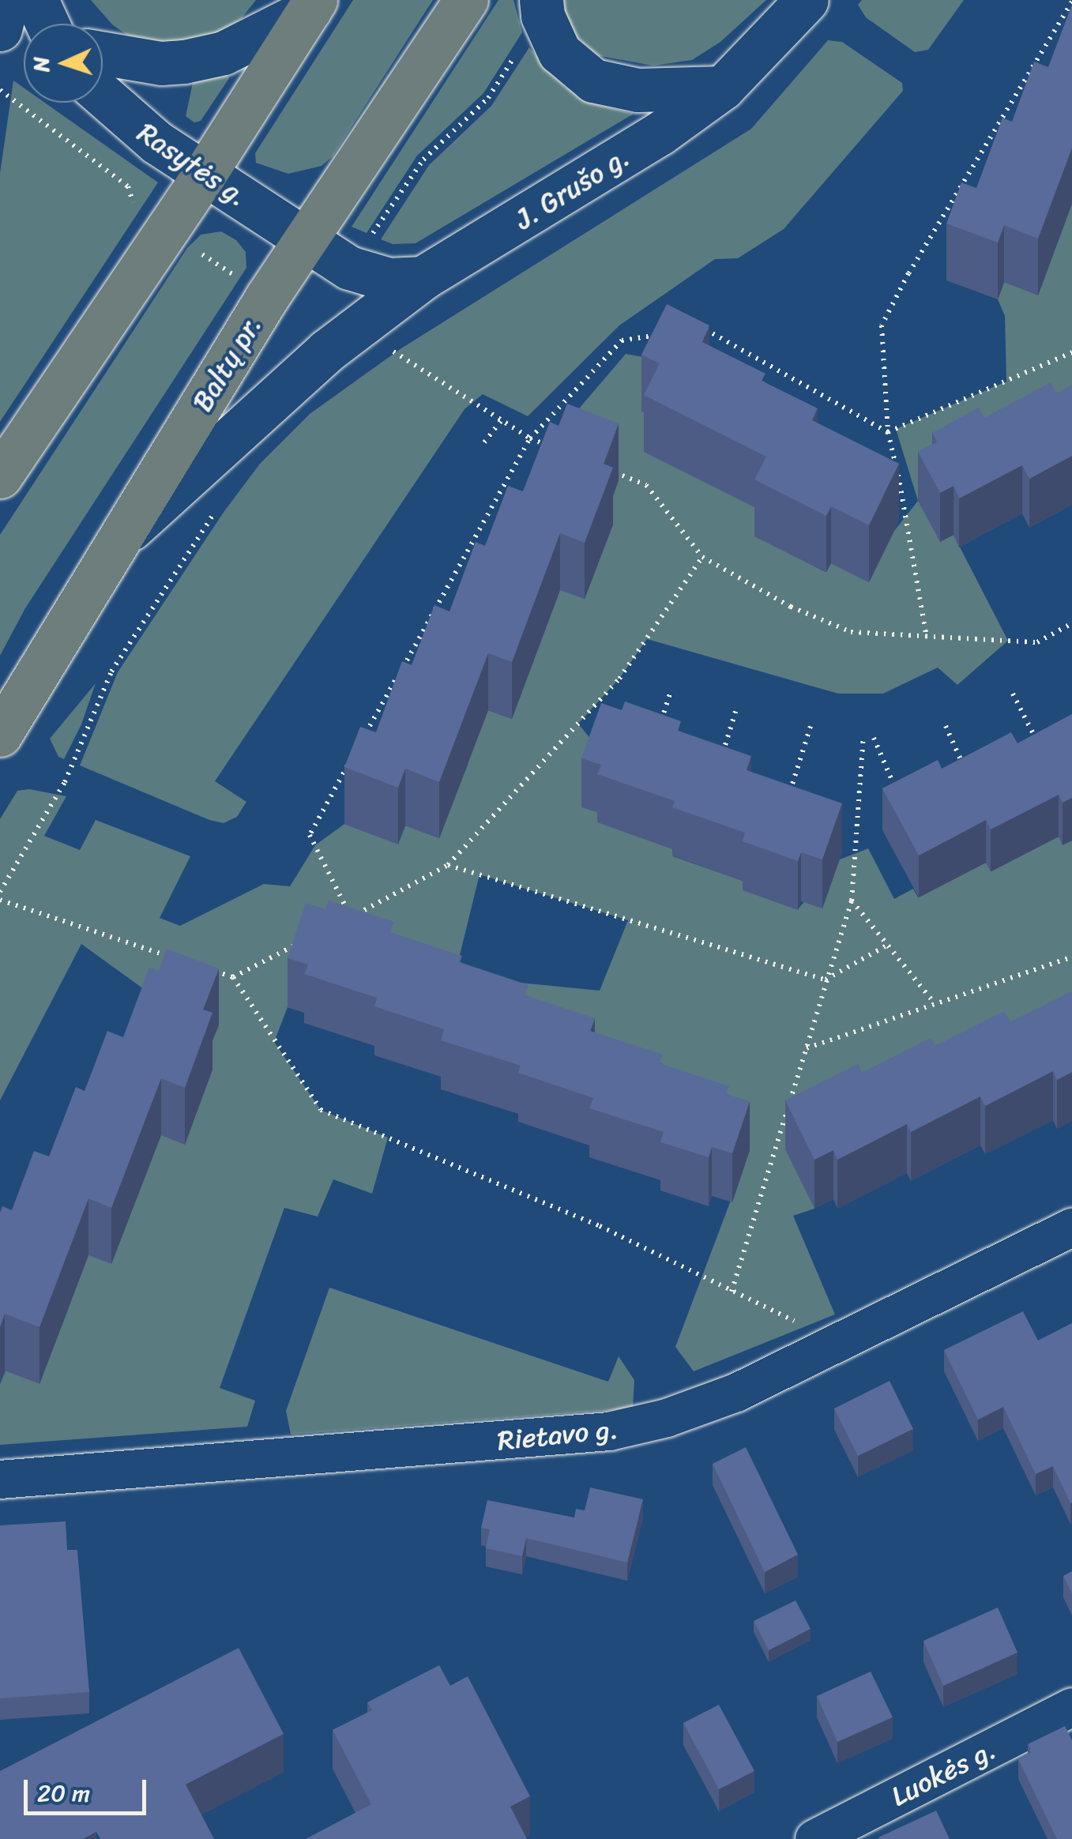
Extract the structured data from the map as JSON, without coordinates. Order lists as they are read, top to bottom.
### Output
{
  "streets": {
    "main road": ["Rasytės g.", "J. Grušo g.", "Baltų pr."],
    "street": ["Rietavo g.", "Luokės g."]
  },
  "crossings": [
    ["Rasytės g.", "Baltų pr."],
    ["J. Grušo g.", "Baltų pr."]
  ],
  "scale_bar": "20 m",
  "north": "left"
}
